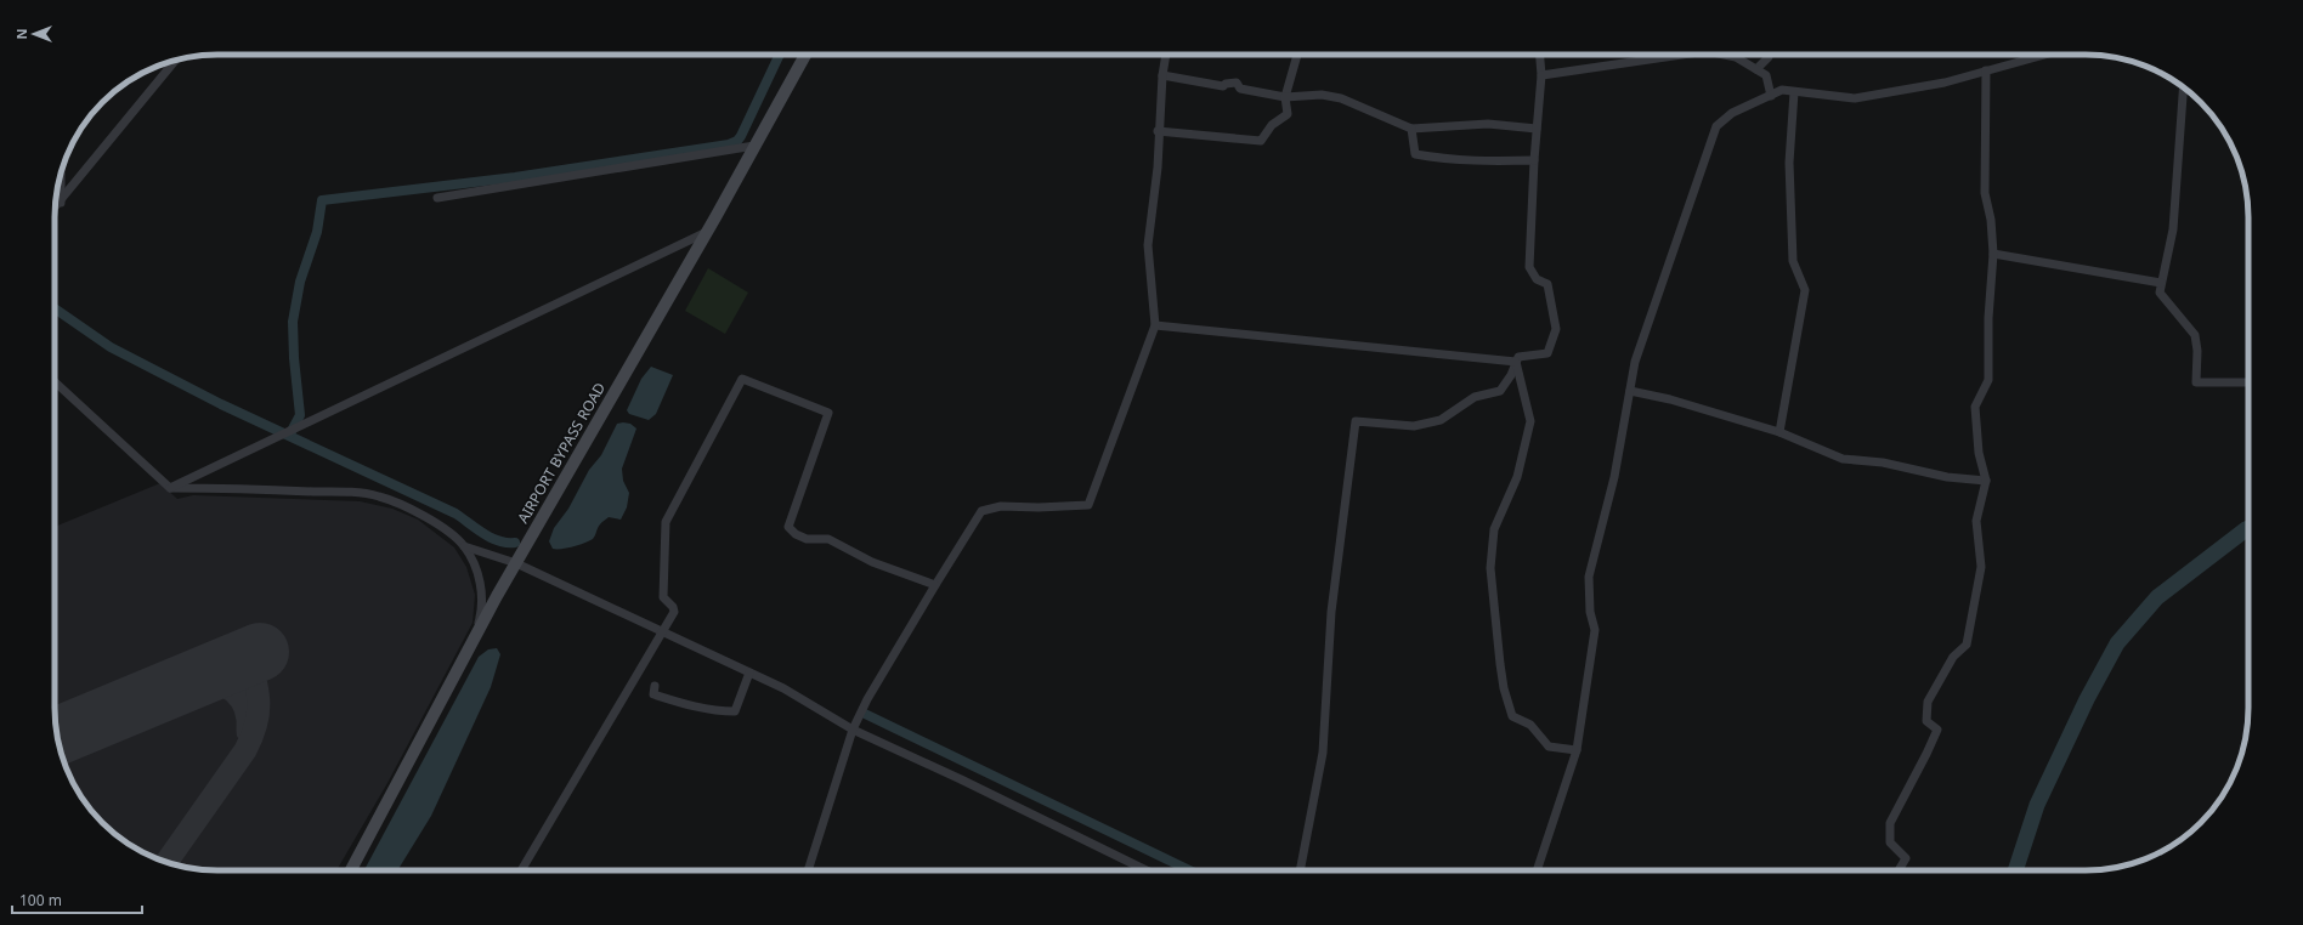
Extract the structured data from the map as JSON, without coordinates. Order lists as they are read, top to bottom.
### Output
{
  "streets": {
    "street": ["AIRPORT BYPASS ROAD"]
  },
  "scale_bar": "100 m",
  "north": "left"
}
